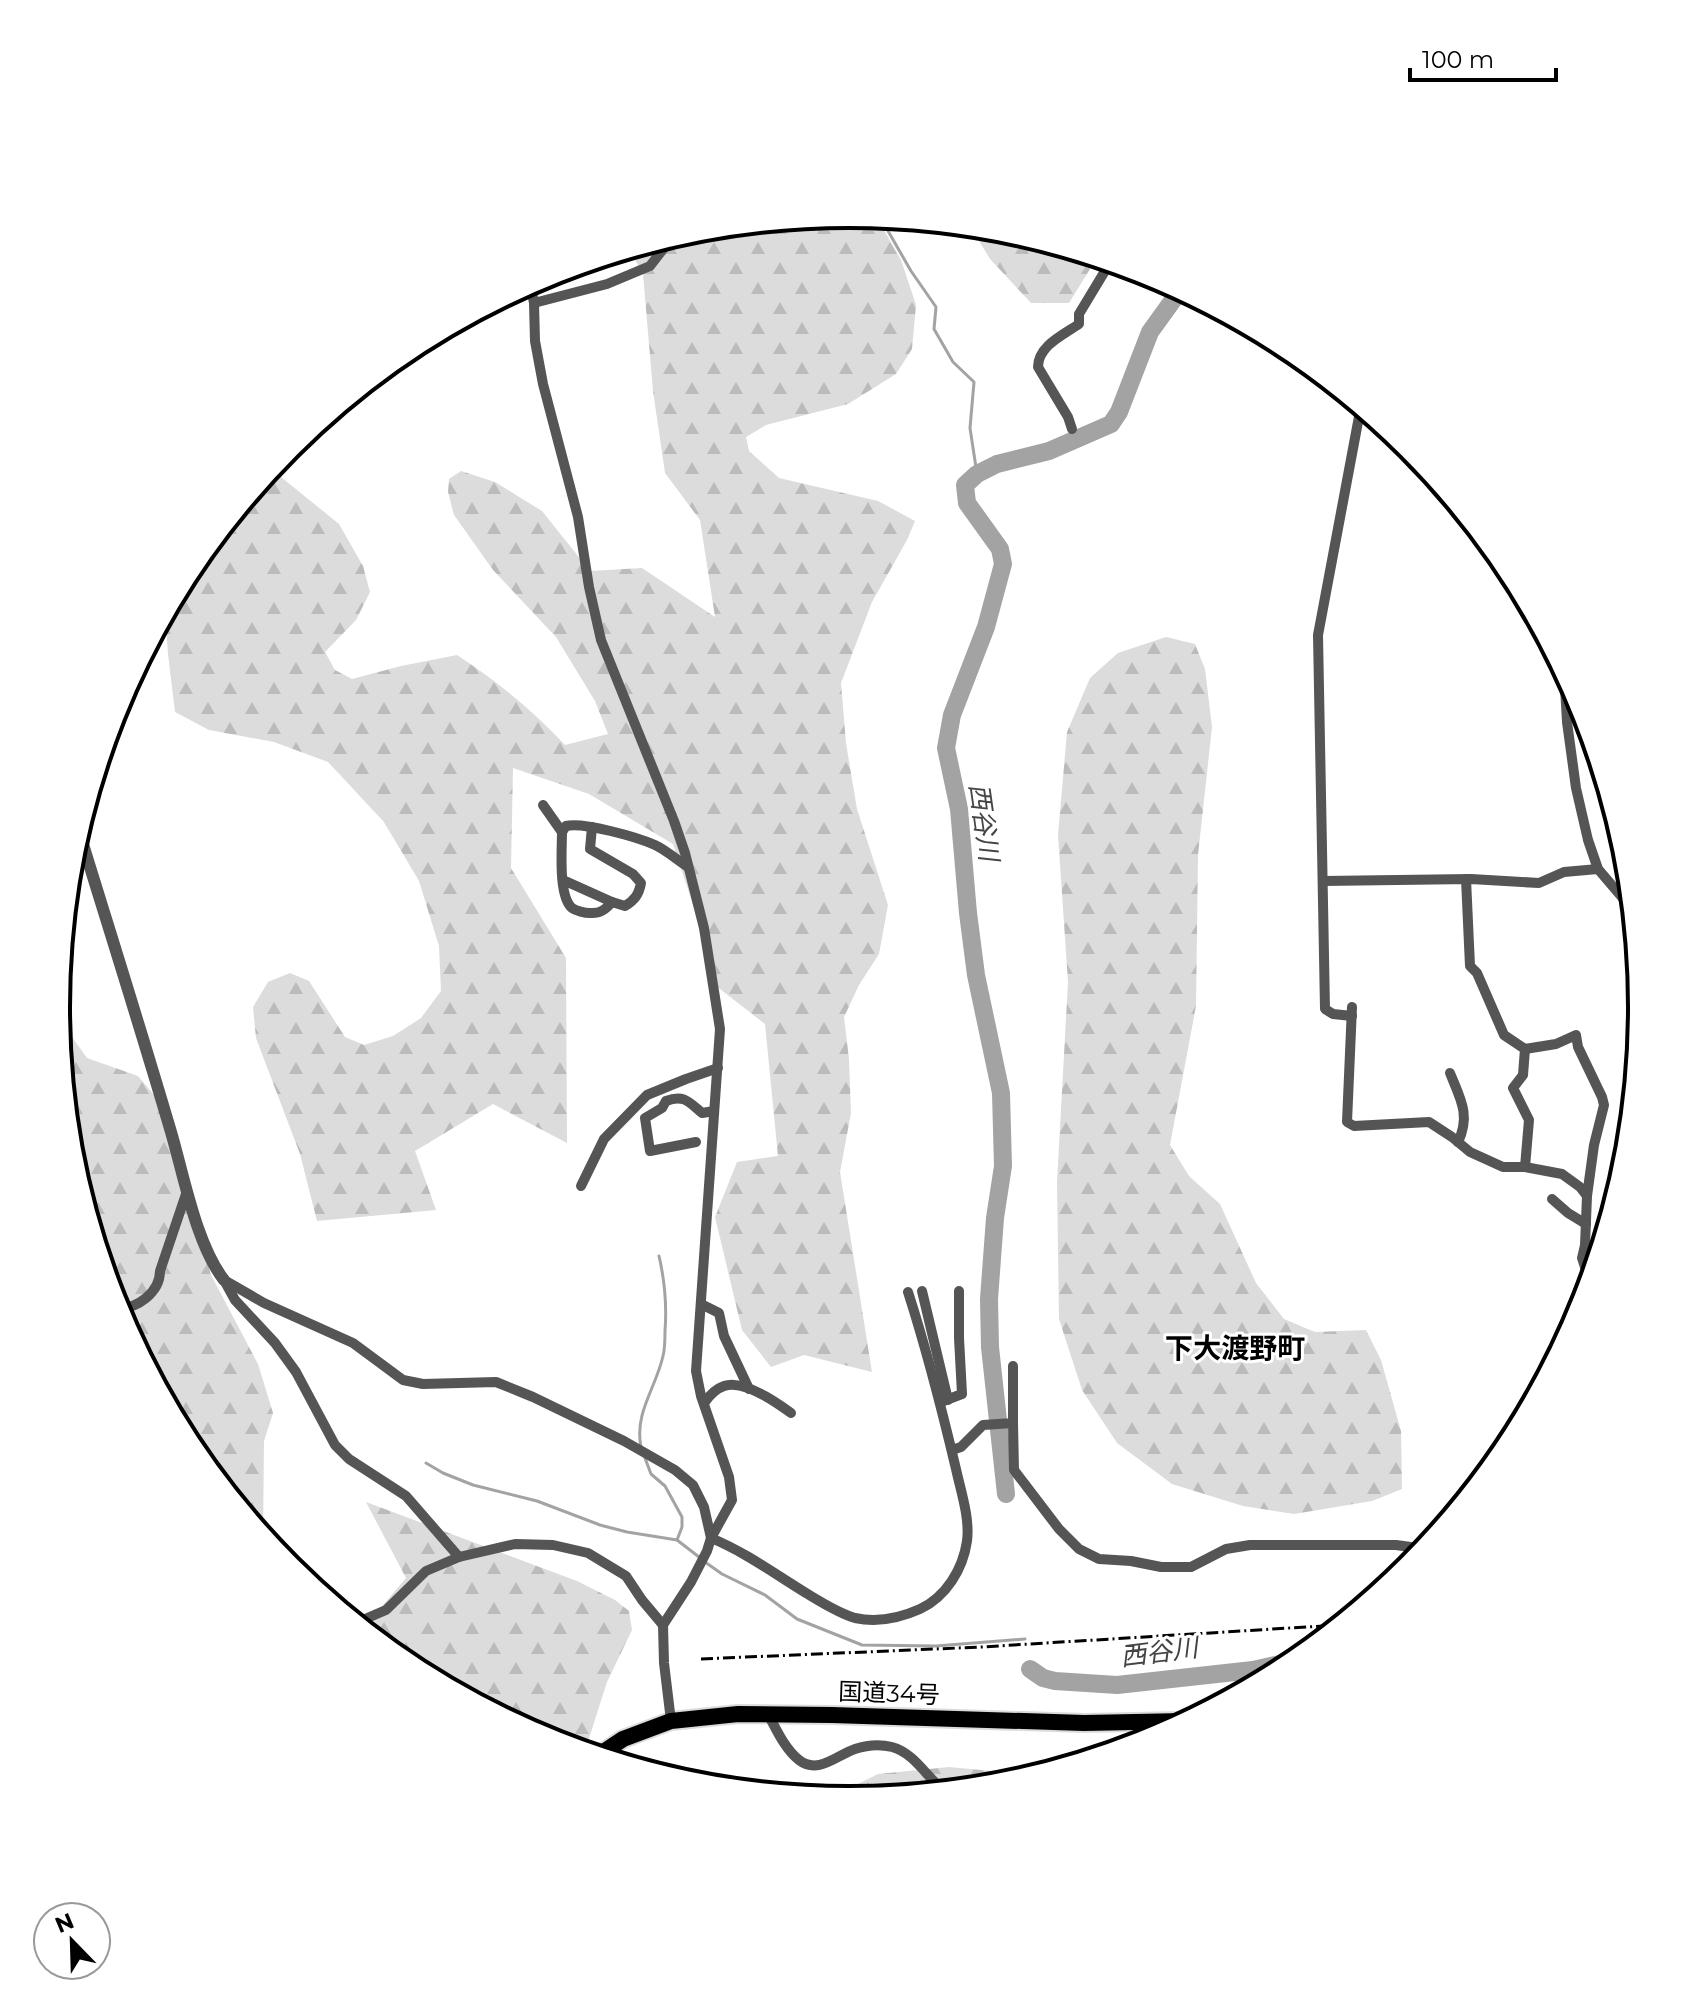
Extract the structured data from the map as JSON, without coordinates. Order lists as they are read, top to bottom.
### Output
{
  "streets": {
    "highway": ["国道34号"]
  },
  "districts": ["下大渡野町"],
  "water": ["西谷川"],
  "scale_bar": "100 m",
  "north": "top left"
}
